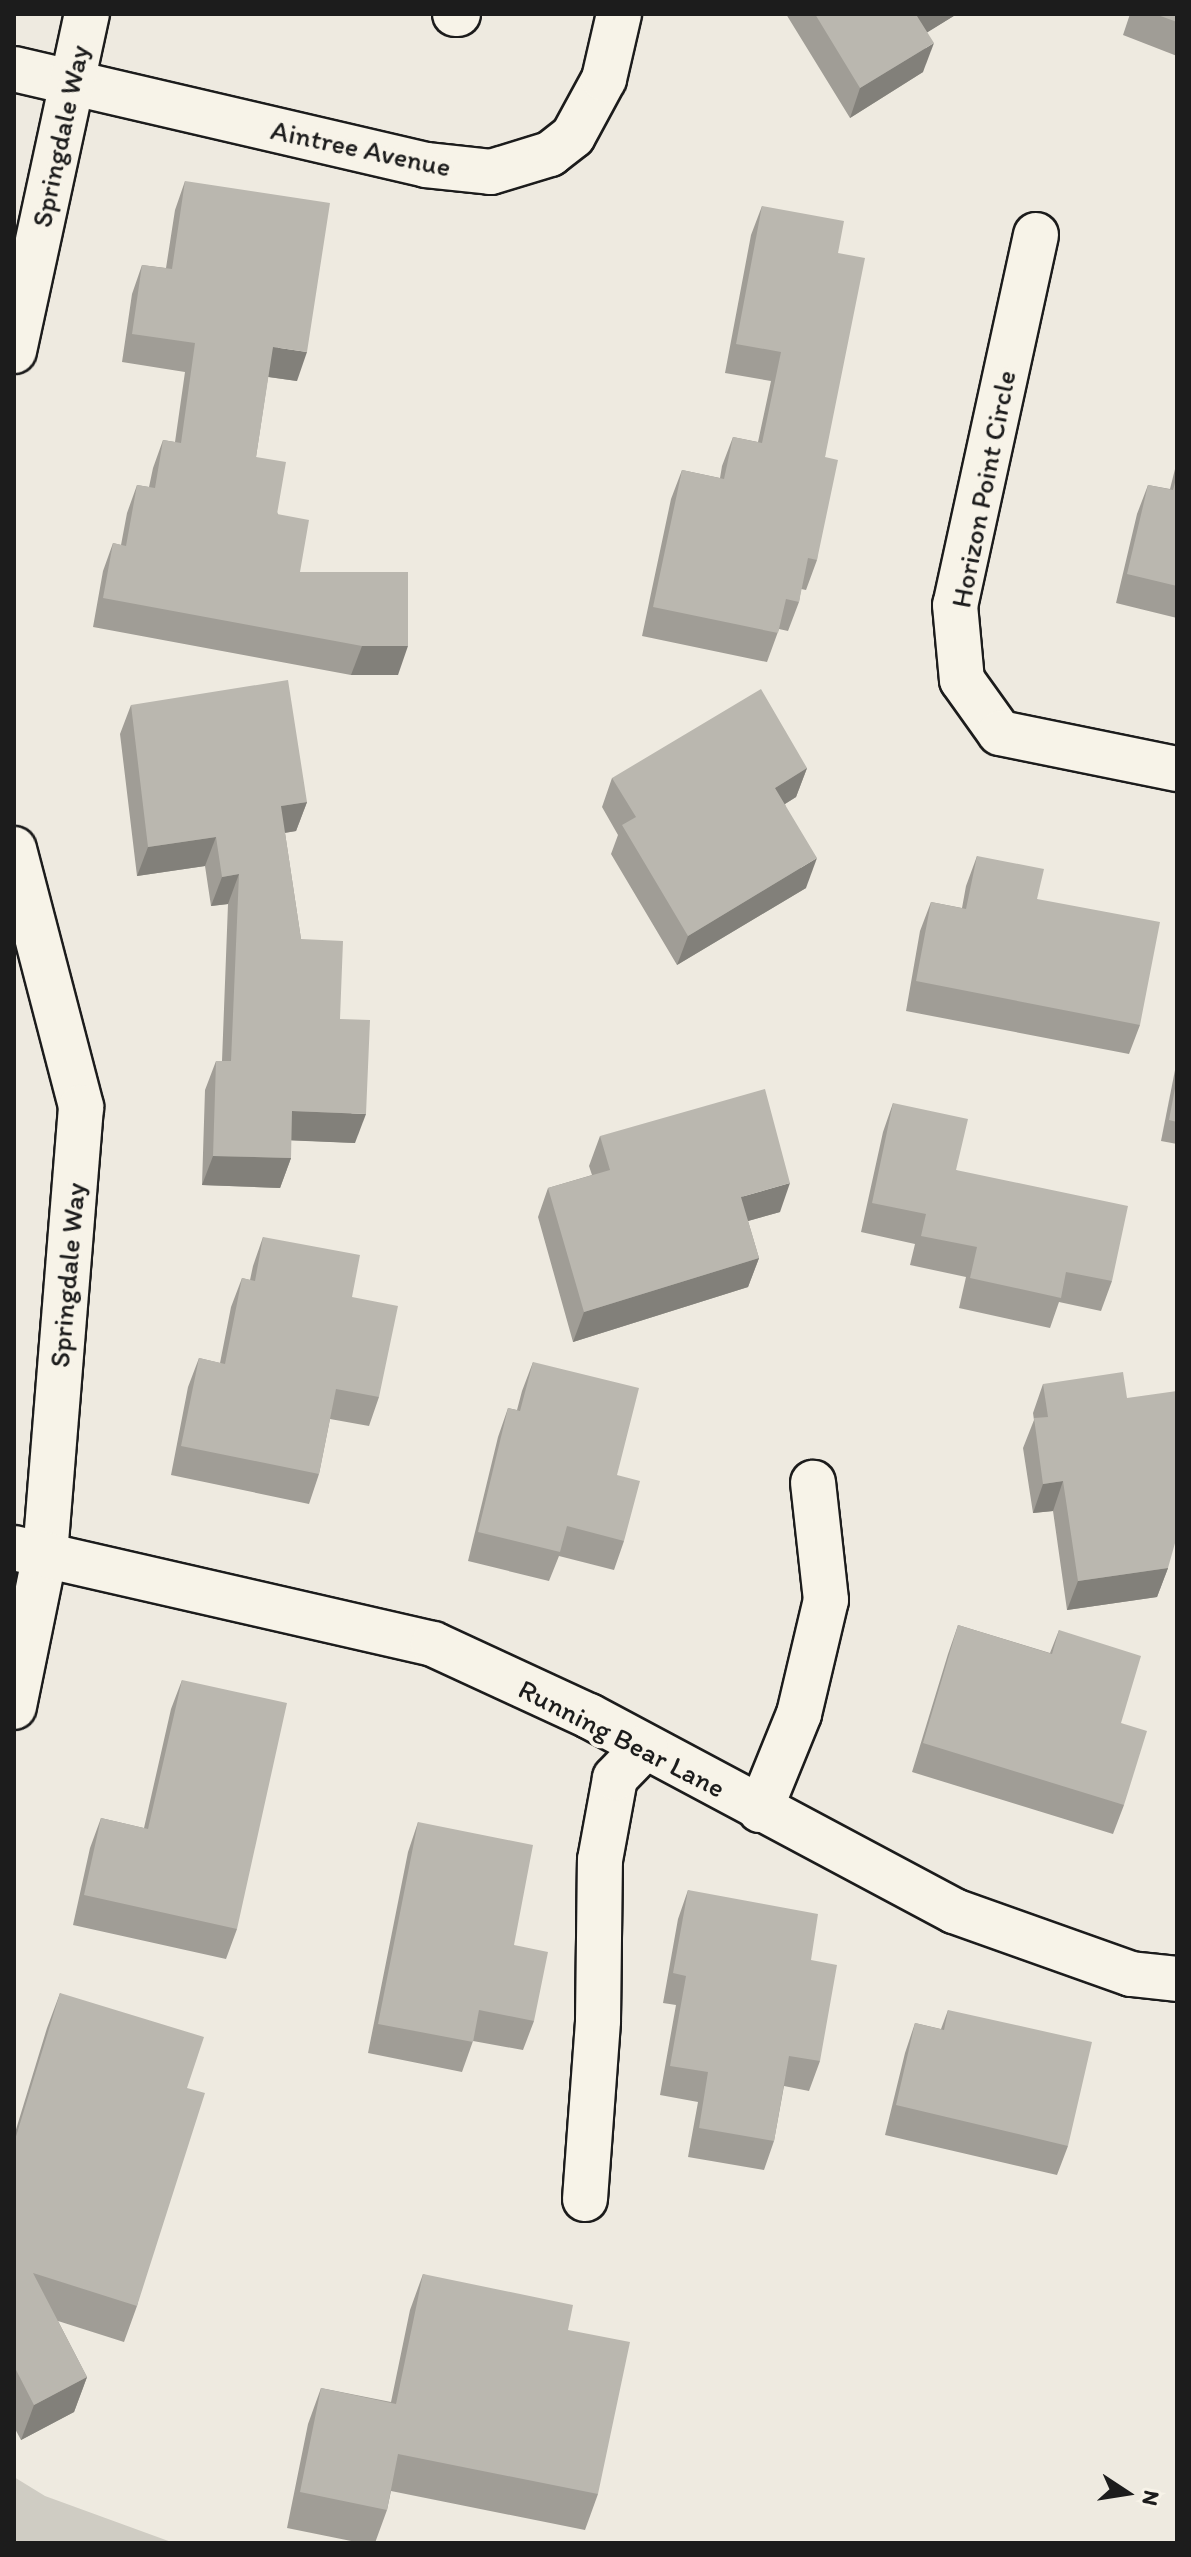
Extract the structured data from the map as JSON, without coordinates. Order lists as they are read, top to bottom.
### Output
{
  "streets": {
    "street": [
      "Springdale Way",
      "Aintree Avenue",
      "Horizon Point Circle",
      "Running Bear Lane"
    ]
  },
  "crossings": [
    ["Springdale Way", "Aintree Avenue"],
    ["Springdale Way", "Running Bear Lane"]
  ],
  "north": "right"
}
